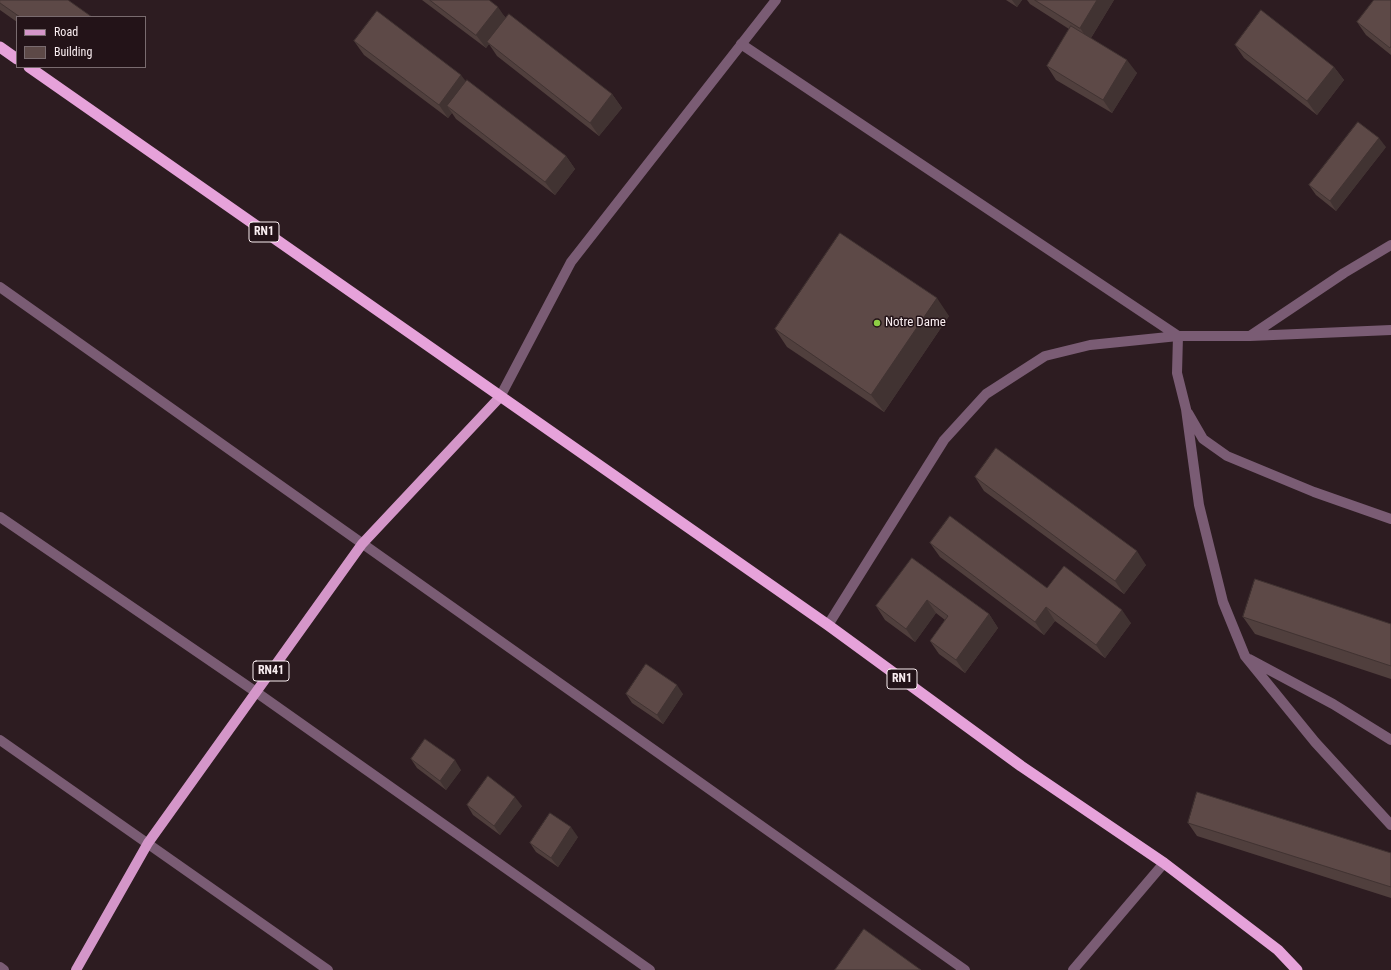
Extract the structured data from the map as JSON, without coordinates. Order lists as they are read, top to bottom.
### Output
{
  "streets": {
    "highway": ["RN1"],
    "main road": ["RN41"]
  },
  "crossings": [
    ["RN1", "RN41"]
  ],
  "places": ["Notre Dame"],
  "legend": ["Road", "Building"]
}
